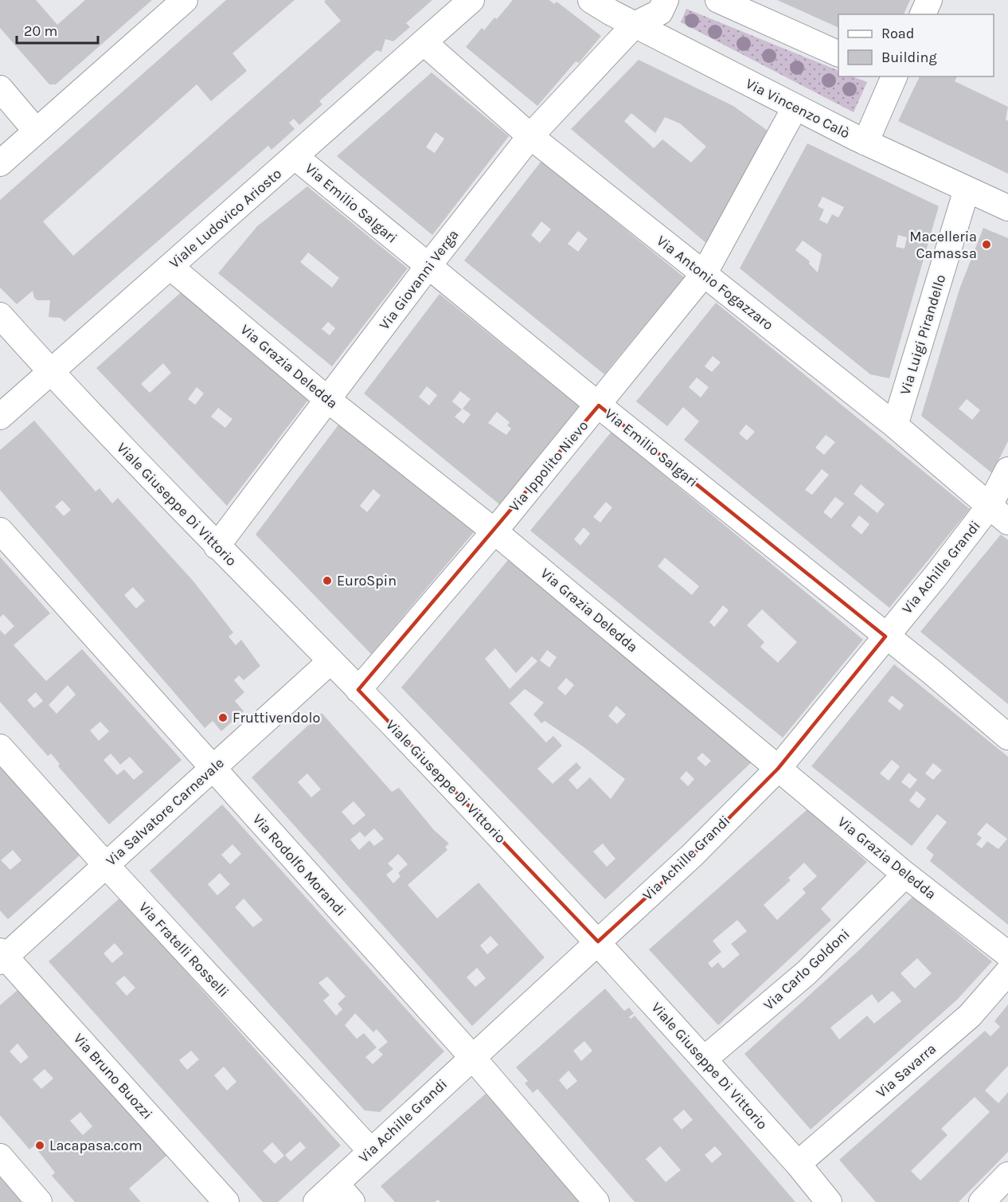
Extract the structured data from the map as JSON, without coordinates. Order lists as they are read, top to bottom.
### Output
{
  "streets": {
    "street": [
      "Via Vincenzo Calò",
      "Via Emilio Salgari",
      "Viale Ludovico Ariosto",
      "Via Giovanni Verga",
      "Via Antonio Fogazzaro",
      "Via Luigi Pirandello",
      "Via Grazia Deledda",
      "Via Ippolito Nievo",
      "Viale Giuseppe Di Vittorio",
      "Via Achille Grandi",
      "Via Salvatore Carnevale",
      "Via Rodolfo Morandi",
      "Via Fratelli Rosselli",
      "Via Carlo Goldoni",
      "Via Savarra",
      "Via Bruno Buozzi"
    ]
  },
  "crossings": [
    ["Via Vincenzo Calò", "Via Giovanni Verga"],
    ["Via Vincenzo Calò", "Via Luigi Pirandello"],
    ["Via Vincenzo Calò", "Via Ippolito Nievo"],
    ["Via Emilio Salgari", "Viale Ludovico Ariosto"],
    ["Via Emilio Salgari", "Via Giovanni Verga"],
    ["Via Emilio Salgari", "Via Ippolito Nievo"],
    ["Via Emilio Salgari", "Via Achille Grandi"],
    ["Viale Ludovico Ariosto", "Via Antonio Fogazzaro"],
    ["Viale Ludovico Ariosto", "Via Grazia Deledda"],
    ["Viale Ludovico Ariosto", "Viale Giuseppe Di Vittorio"],
    ["Via Giovanni Verga", "Via Antonio Fogazzaro"],
    ["Via Giovanni Verga", "Via Grazia Deledda"],
    ["Via Giovanni Verga", "Viale Giuseppe Di Vittorio"],
    ["Via Antonio Fogazzaro", "Via Luigi Pirandello"],
    ["Via Antonio Fogazzaro", "Via Ippolito Nievo"],
    ["Via Antonio Fogazzaro", "Via Achille Grandi"],
    ["Via Grazia Deledda", "Via Ippolito Nievo"],
    ["Via Grazia Deledda", "Via Achille Grandi"],
    ["Via Grazia Deledda", "Via Carlo Goldoni"],
    ["Via Ippolito Nievo", "Viale Giuseppe Di Vittorio"],
    ["Viale Giuseppe Di Vittorio", "Via Achille Grandi"],
    ["Viale Giuseppe Di Vittorio", "Via Salvatore Carnevale"],
    ["Viale Giuseppe Di Vittorio", "Via Carlo Goldoni"],
    ["Viale Giuseppe Di Vittorio", "Via Savarra"],
    ["Via Achille Grandi", "Via Rodolfo Morandi"],
    ["Via Achille Grandi", "Via Fratelli Rosselli"],
    ["Via Salvatore Carnevale", "Via Rodolfo Morandi"],
    ["Via Salvatore Carnevale", "Via Fratelli Rosselli"],
    ["Via Salvatore Carnevale", "Via Bruno Buozzi"]
  ],
  "places": [
    "Macelleria Camassa",
    "EuroSpin",
    "Fruttivendolo",
    "Lacapasa.com"
  ],
  "legend": ["Road", "Building"],
  "scale_bar": "20 m"
}
